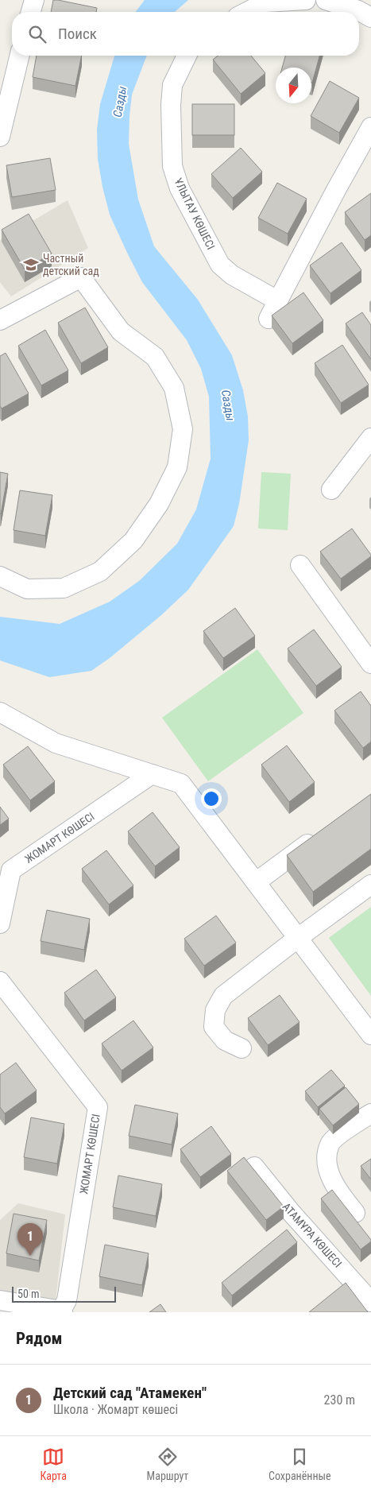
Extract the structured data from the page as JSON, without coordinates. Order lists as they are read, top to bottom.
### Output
{
  "streets": {
    "street": ["ҰЛЫТАУ КӨШЕСІ", "ЖОМАРТ КӨШЕСІ", "АТАМҰРА КӨШЕСІ"]
  },
  "water": ["Сазды"],
  "places": {
    "school or university": ["Частный детский сад"]
  },
  "scale_bar": "50 m",
  "north": "bottom",
  "page": {
    "search": "Поиск",
    "pins": "1",
    "scale": "50 m",
    "heading": "Рядом",
    "list": [
      {
        "mark": "1",
        "name": "Детский сад \"Атамекен\"",
        "note": "Школа · Жомарт көшесі",
        "value": "230 m"
      }
    ],
    "nav": ["Карта", "Маршрут", "Сохранённые"]
  }
}
